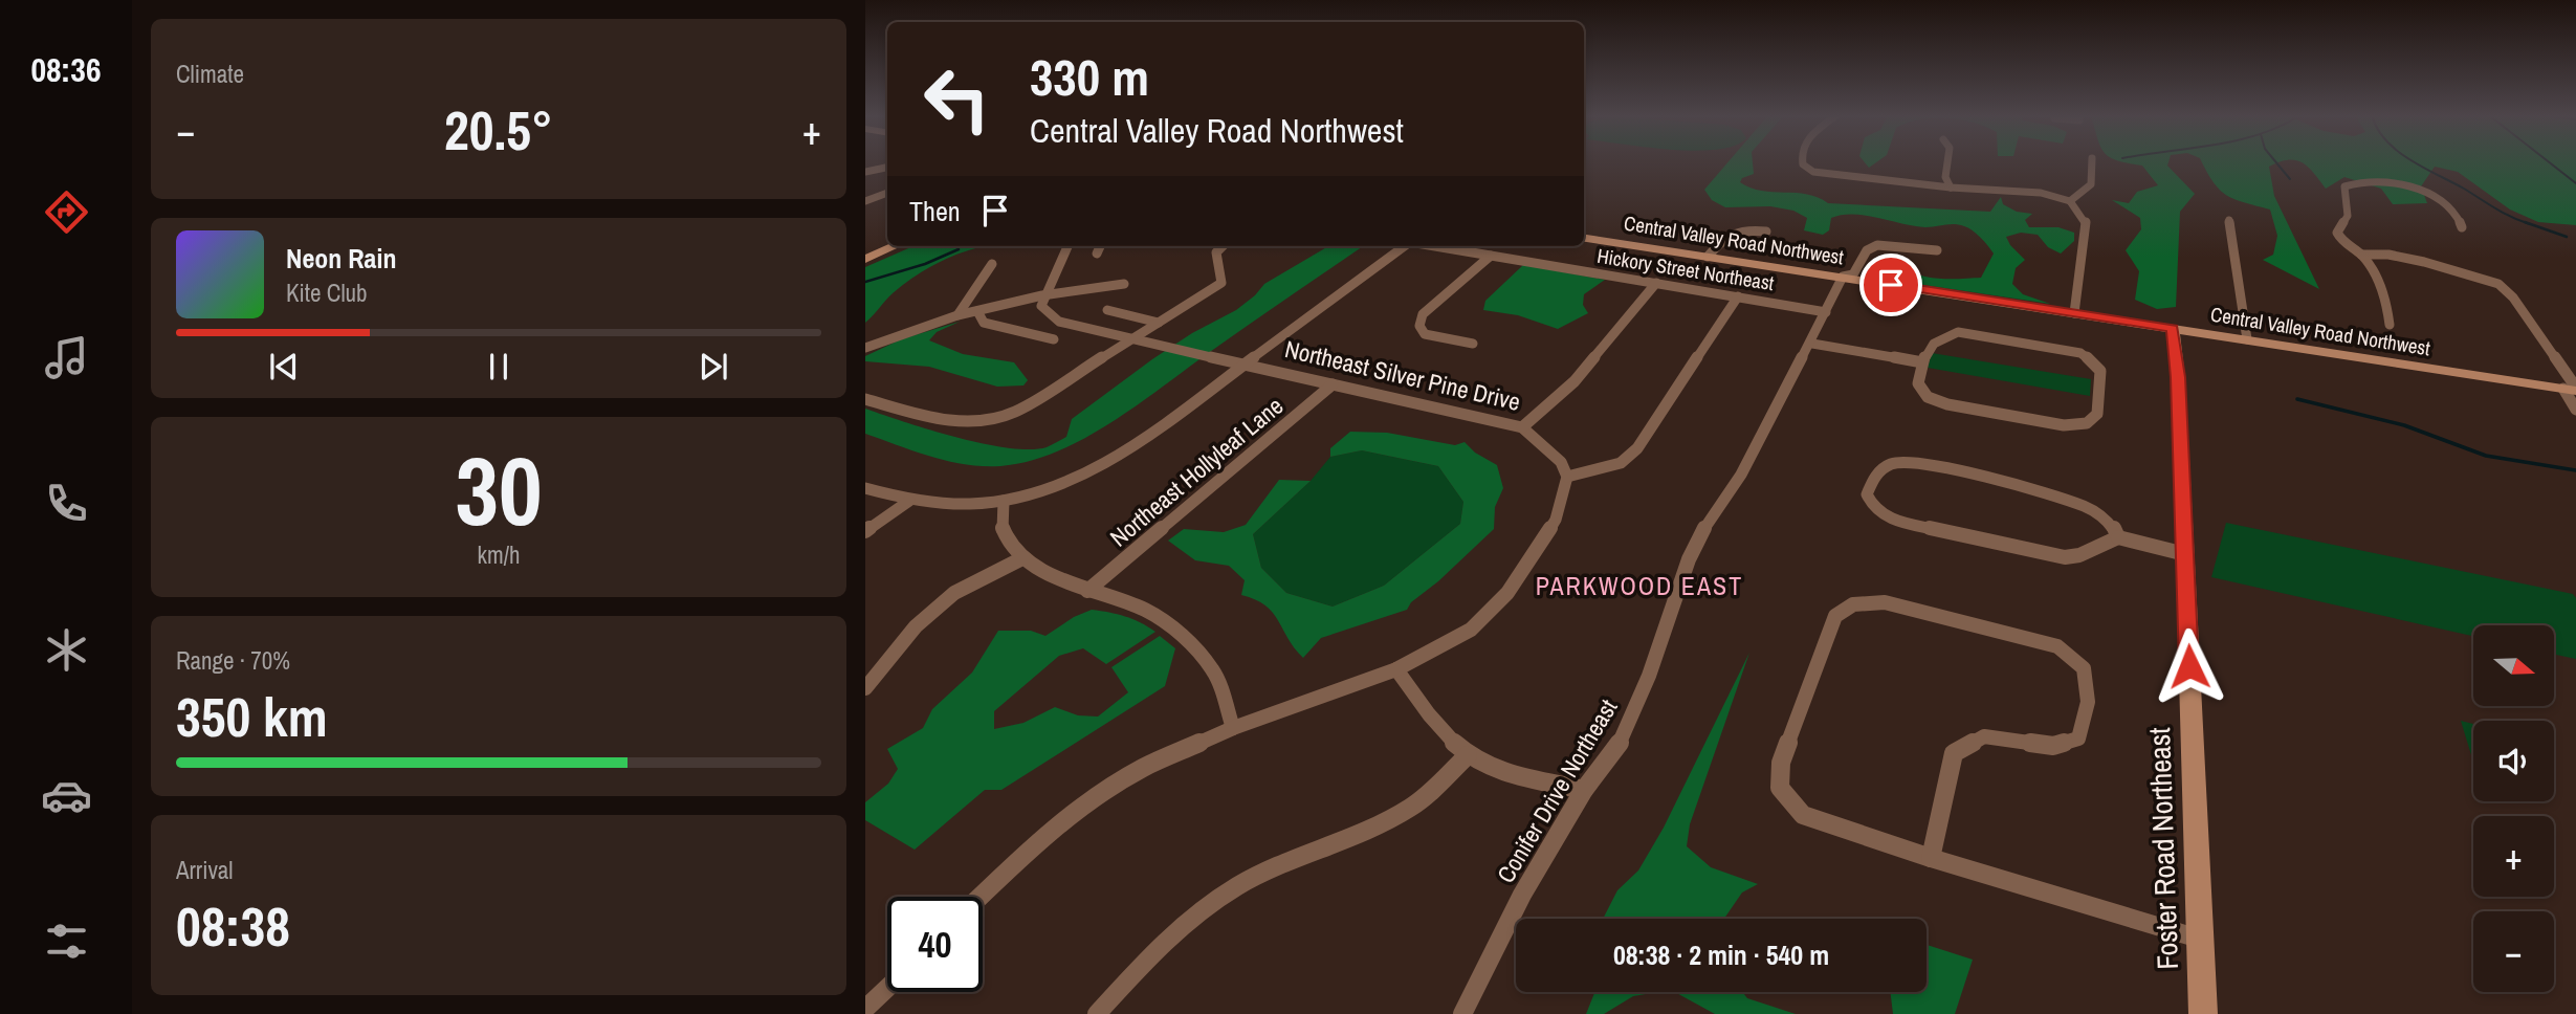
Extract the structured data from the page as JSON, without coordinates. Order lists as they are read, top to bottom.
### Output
{
  "streets": {
    "main road": ["Central Valley Road Northwest", "Foster Road Northeast"],
    "street": [
      "Hickory Street Northeast",
      "Northeast Silver Pine Drive",
      "Northeast Hollyleaf Lane",
      "Conifer Drive Northeast"
    ]
  },
  "crossings": [
    ["Central Valley Road Northwest", "Conifer Drive Northeast"],
    ["Central Valley Road Northwest", "Foster Road Northeast"],
    ["Hickory Street Northeast", "Conifer Drive Northeast"],
    ["Northeast Silver Pine Drive", "Northeast Hollyleaf Lane"]
  ],
  "districts": ["PARKWOOD EAST"],
  "north": "right",
  "page": {
    "tabs": "08:36",
    "tile": [
      "Climate",
      ["30", "km/h"],
      ["Range · 70%", "350 km"],
      ["Arrival", "08:38"]
    ],
    "turn": ["330 m", "Central Valley Road Northwest"],
    "heat": ["−", "20.5°", "+"],
    "then": "Then",
    "song": ["Neon Rain", "Kite Club"],
    "map_buttons": ["+", "−"],
    "limit": "40",
    "trip": "08:38 · 2 min · 540 m"
  }
}
